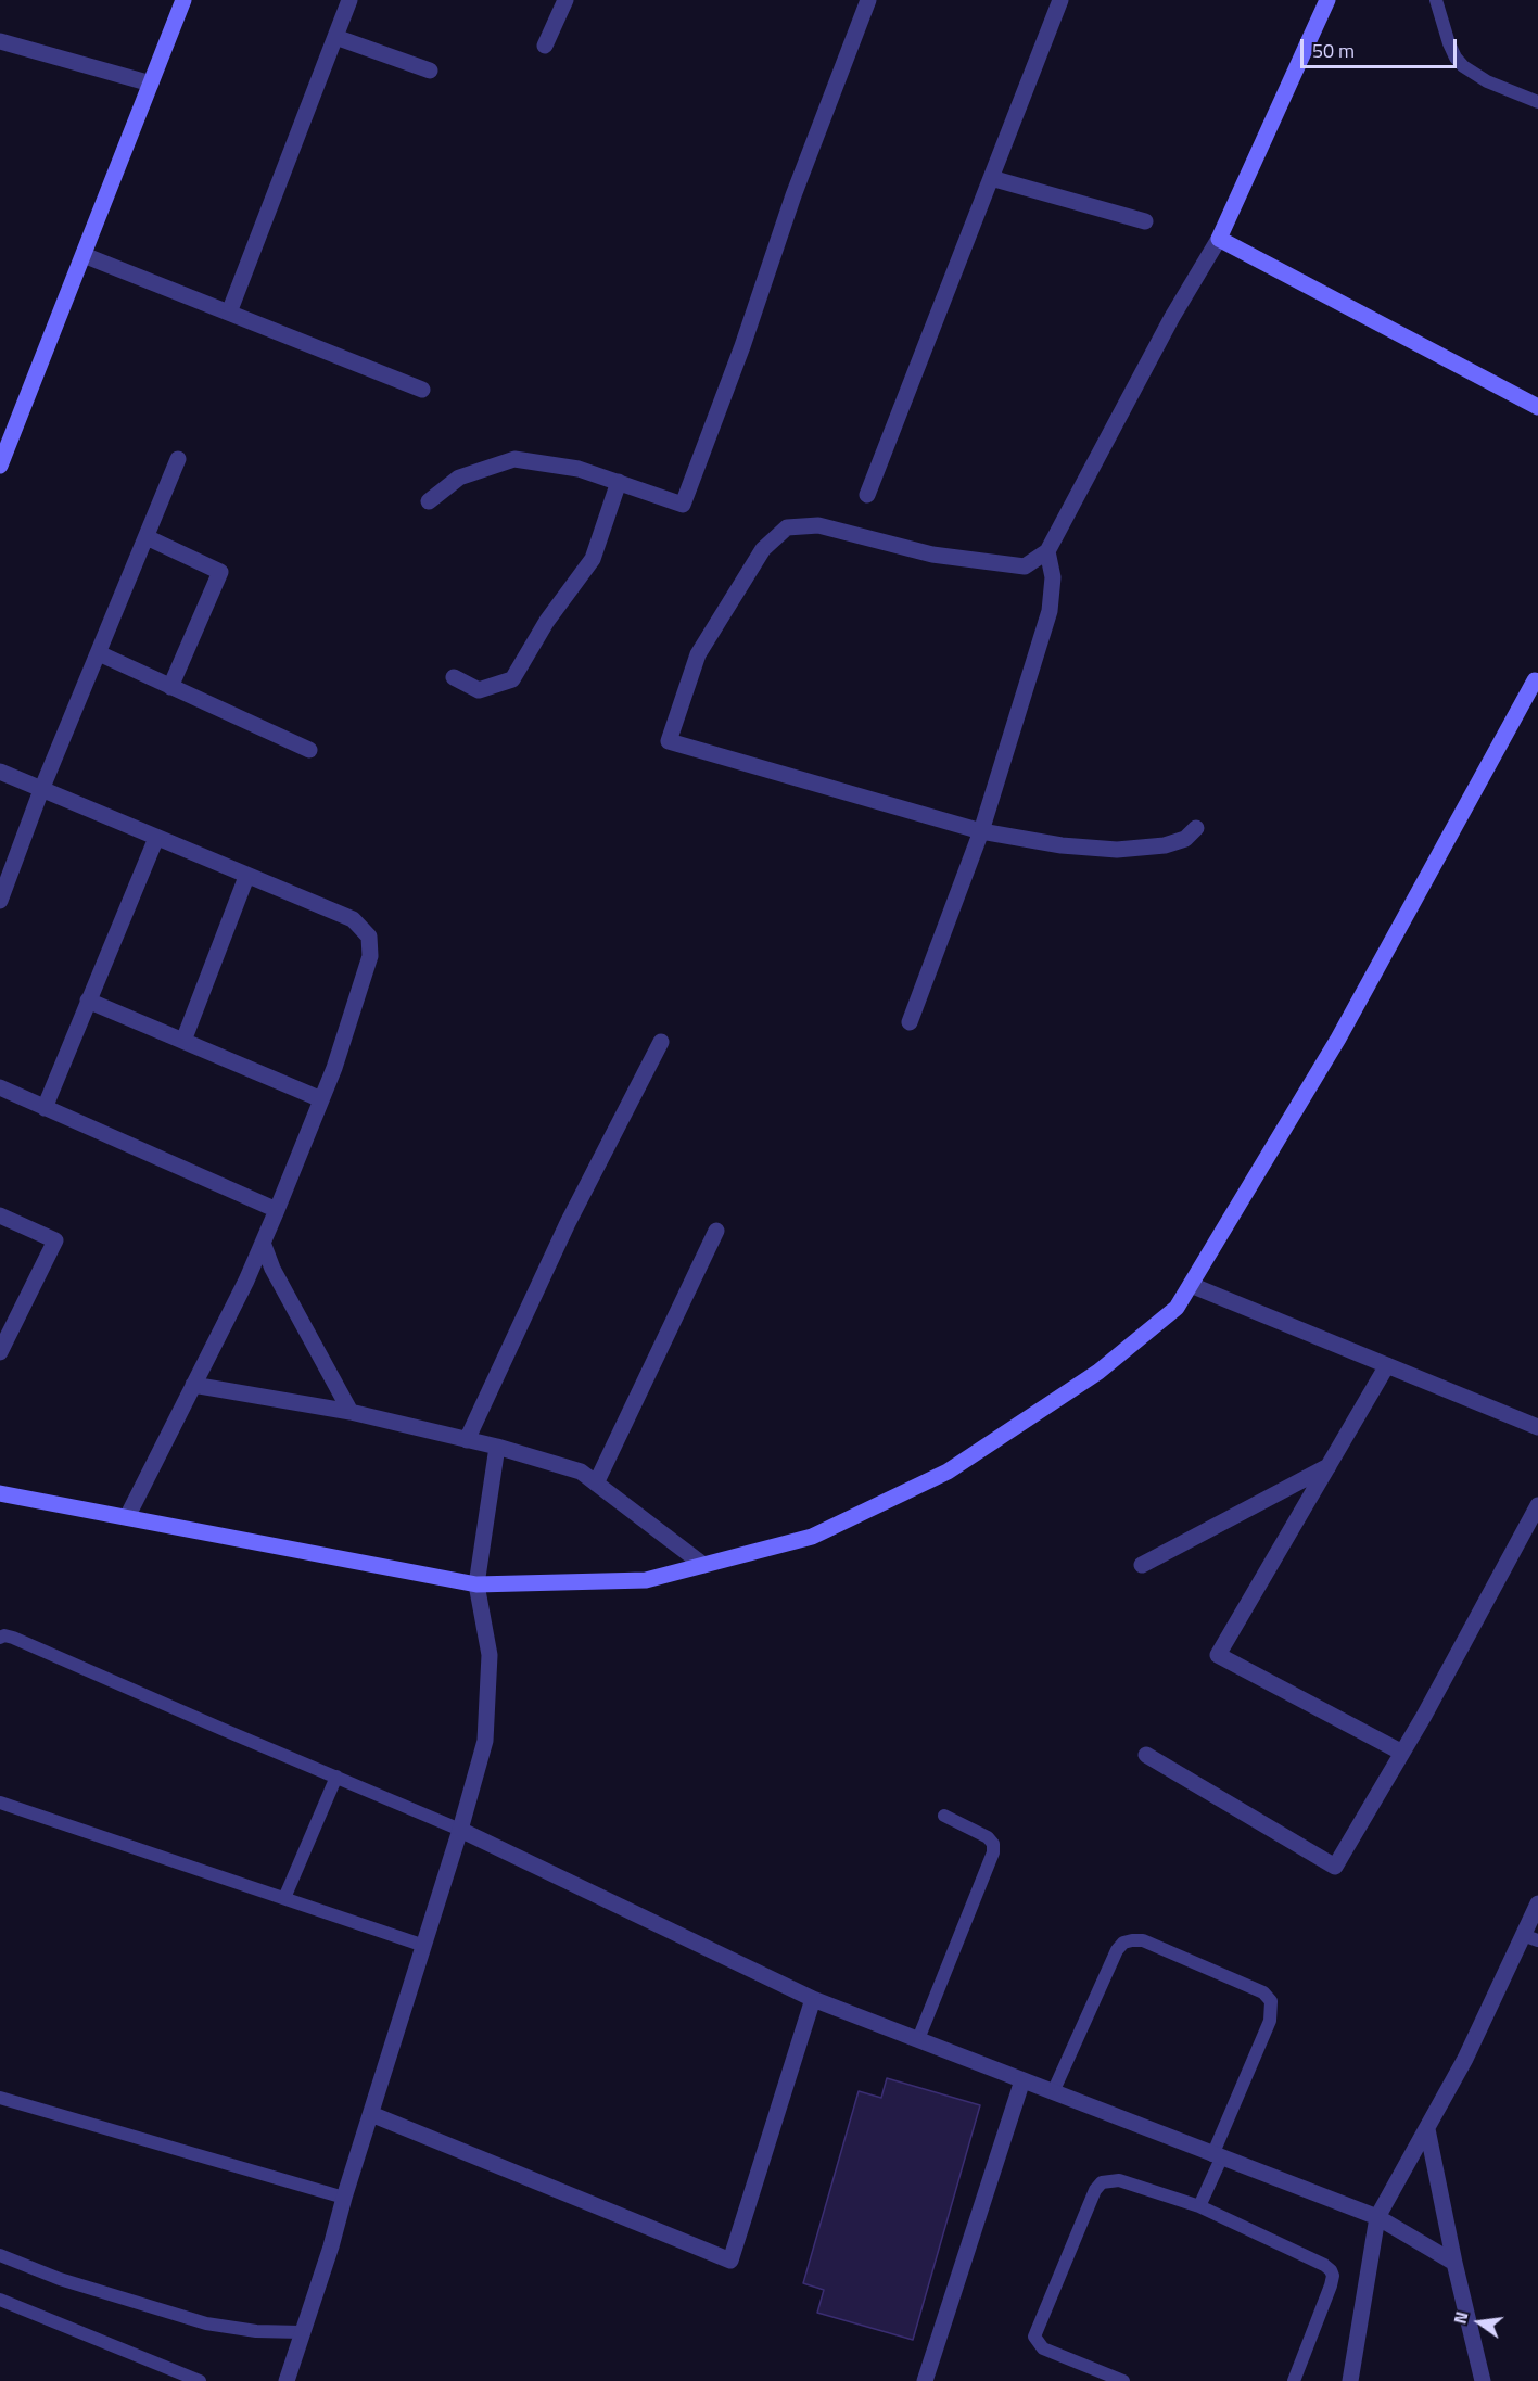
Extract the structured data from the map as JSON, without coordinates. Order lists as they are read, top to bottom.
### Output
{
  "scale_bar": "50 m",
  "north": "left"
}
